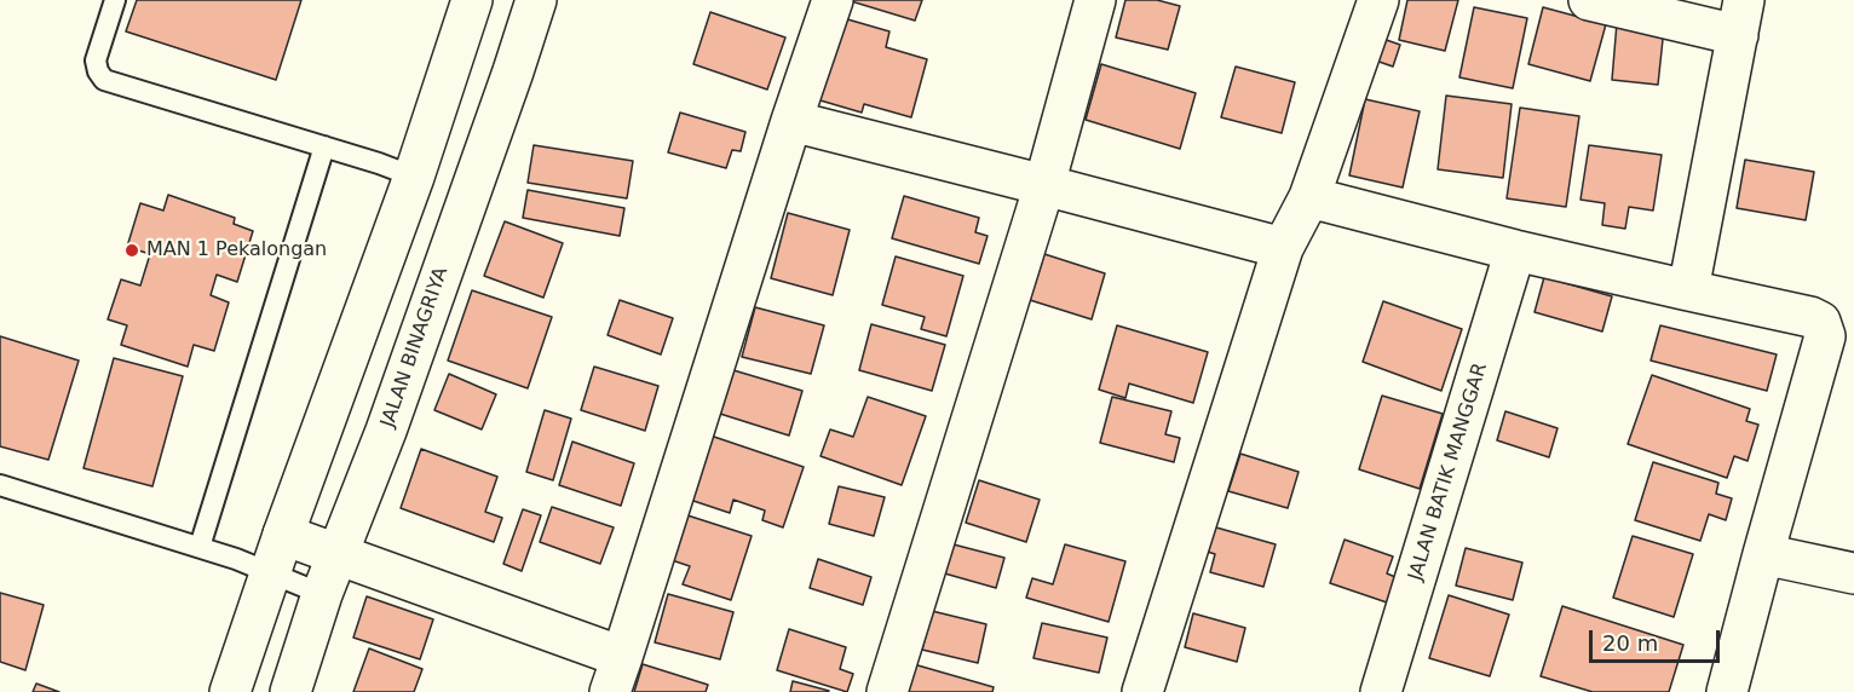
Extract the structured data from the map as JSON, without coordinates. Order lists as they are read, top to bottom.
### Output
{
  "streets": {
    "street": ["JALAN BINAGRIYA", "JALAN BATIK MANGGAR"]
  },
  "places": ["MAN 1 Pekalongan"],
  "scale_bar": "20 m"
}
